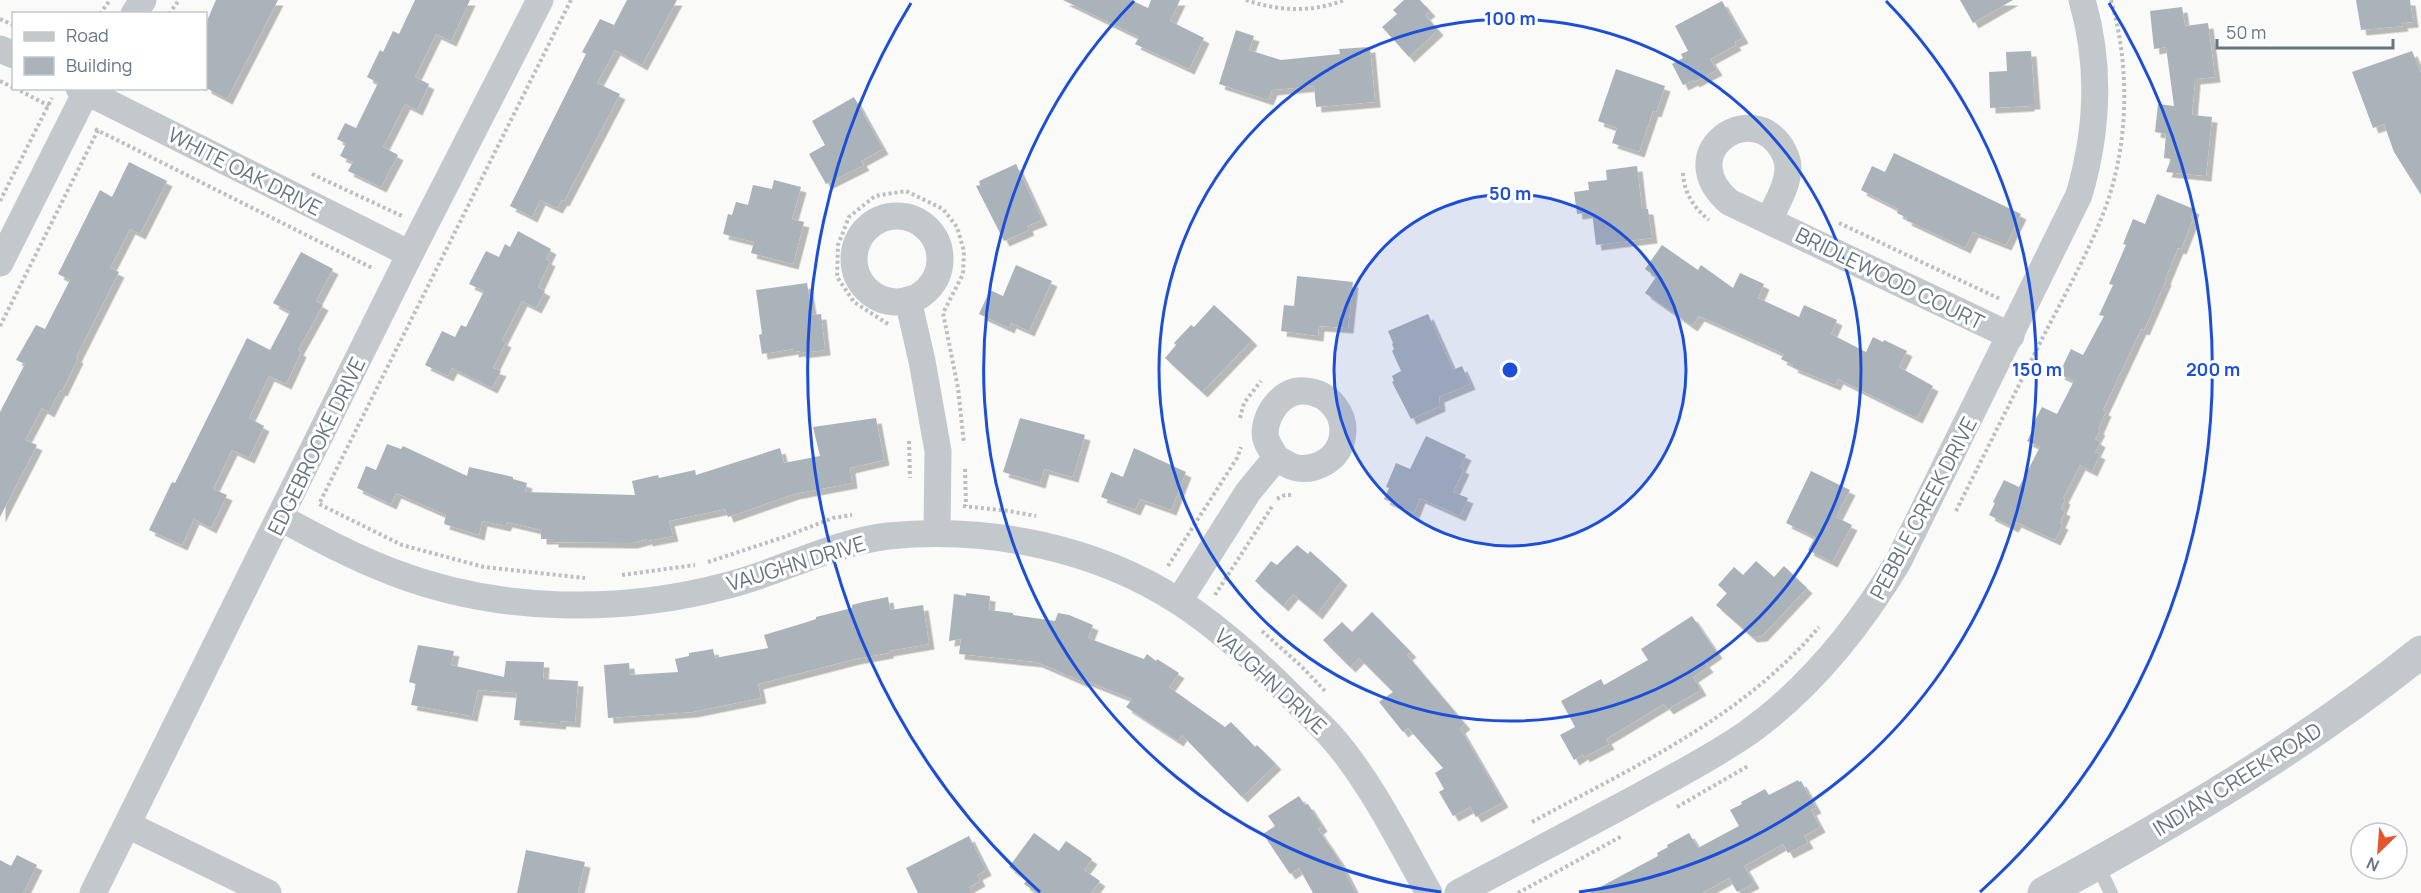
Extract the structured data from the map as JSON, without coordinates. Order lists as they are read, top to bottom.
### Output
{
  "streets": {
    "street": [
      "WHITE OAK DRIVE",
      "BRIDLEWOOD COURT",
      "EDGEBROOKE DRIVE",
      "PEBBLE CREEK DRIVE",
      "VAUGHN DRIVE",
      "INDIAN CREEK ROAD"
    ]
  },
  "crossings": [
    ["WHITE OAK DRIVE", "EDGEBROOKE DRIVE"],
    ["BRIDLEWOOD COURT", "PEBBLE CREEK DRIVE"],
    ["EDGEBROOKE DRIVE", "VAUGHN DRIVE"]
  ],
  "legend": ["Road", "Building"],
  "scale_bar": "50 m",
  "north": "bottom left",
  "rings": [
    "100 m",
    "50 m",
    "150 m",
    "200 m"
  ]
}
